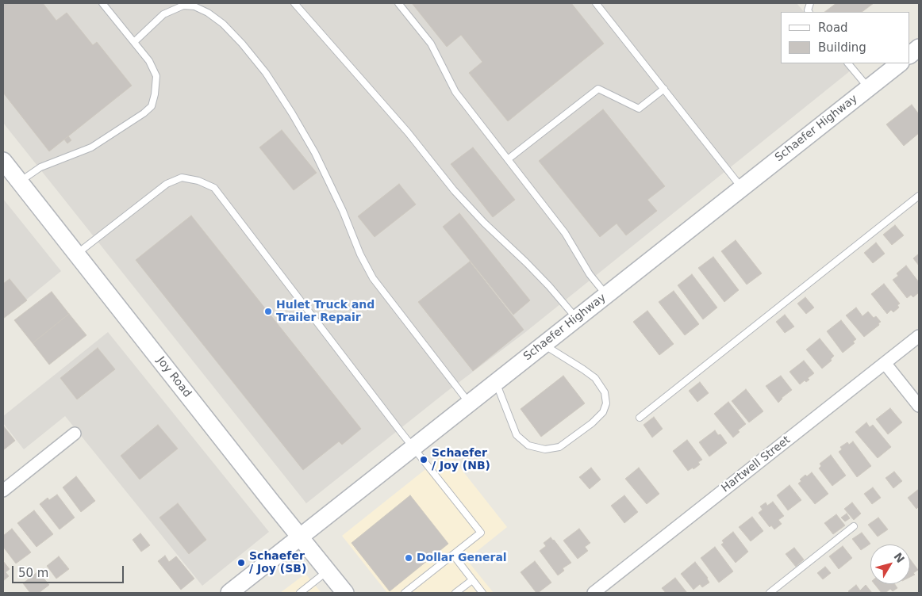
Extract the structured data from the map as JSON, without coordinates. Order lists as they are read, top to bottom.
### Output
{
  "streets": {
    "main road": ["Schaefer Highway", "Joy Road"],
    "street": ["Hartwell Street"]
  },
  "crossings": [
    ["Schaefer Highway", "Joy Road"]
  ],
  "places": [
    "Hulet Truck and Trailer Repair",
    "Schaefer / Joy (NB)",
    "Dollar General",
    "Schaefer / Joy (SB)"
  ],
  "legend": ["Road", "Building"],
  "scale_bar": "50 m",
  "north": "top right"
}
